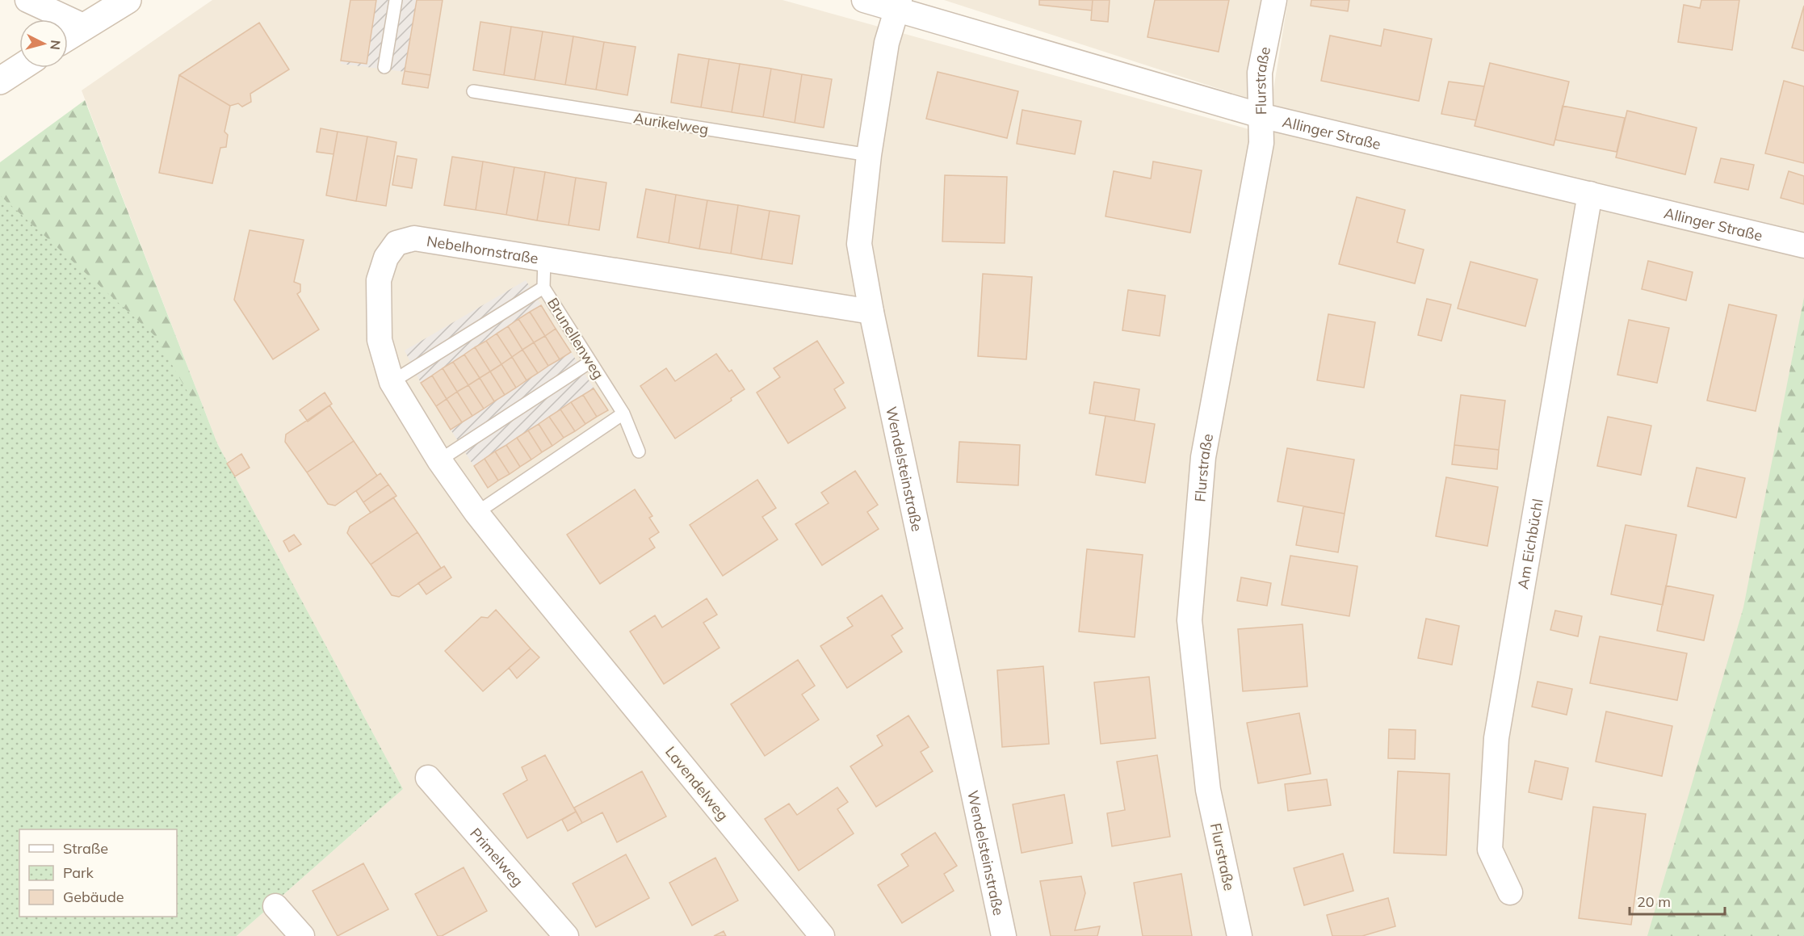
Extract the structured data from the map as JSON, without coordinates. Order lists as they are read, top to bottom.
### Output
{
  "streets": {
    "street": [
      "Flurstraße",
      "Allinger Straße",
      "Nebelhornstraße",
      "Wendelsteinstraße",
      "Am Eichbüchl",
      "Lavendelweg",
      "Primelweg"
    ],
    "lane": ["Aurikelweg", "Brunellenweg"]
  },
  "crossings": [
    ["Flurstraße", "Allinger Straße"],
    ["Aurikelweg", "Wendelsteinstraße"],
    ["Allinger Straße", "Wendelsteinstraße"],
    ["Allinger Straße", "Am Eichbüchl"],
    ["Nebelhornstraße", "Brunellenweg"],
    ["Nebelhornstraße", "Wendelsteinstraße"],
    ["Nebelhornstraße", "Lavendelweg"]
  ],
  "legend": ["Straße", "Park", "Gebäude"],
  "scale_bar": "20 m",
  "north": "right"
}
